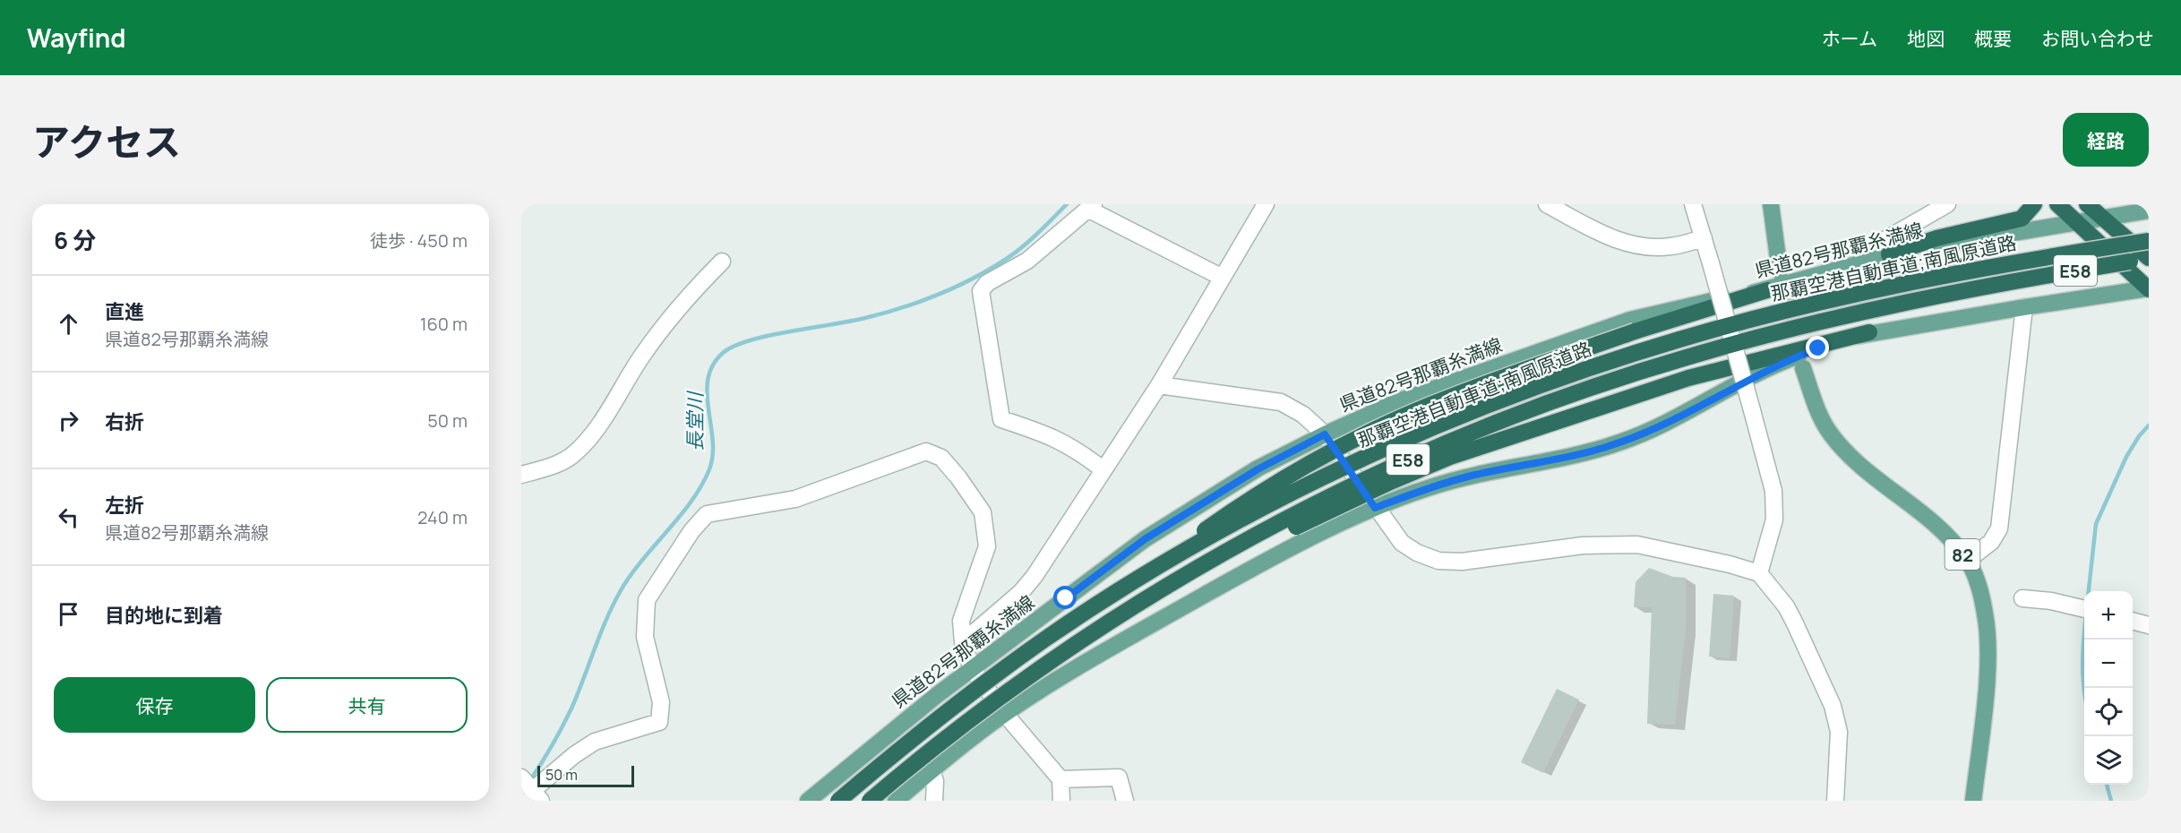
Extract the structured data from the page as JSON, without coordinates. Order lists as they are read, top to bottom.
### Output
{
  "streets": {
    "highway": ["那覇空港自動車道;南風原道路", "E58"],
    "main road": ["県道82号那覇糸満線", "82"]
  },
  "water": ["長堂川"],
  "scale_bar": "50 m",
  "page": {
    "header": "Wayfind",
    "nav": [
      "ホーム",
      "地図",
      "概要",
      "お問い合わせ"
    ],
    "title": "アクセス",
    "buttons": [
      "経路",
      ["保存", "共有"]
    ],
    "heading": ["6 分", "徒歩 · 450 m"],
    "list": [
      ["直進", "県道82号那覇糸満線", "160 m"],
      ["右折", "50 m"],
      ["左折", "県道82号那覇糸満線", "240 m"],
      "目的地に到着"
    ],
    "map_buttons": ["+", "−"],
    "scale": "50 m"
  }
}
